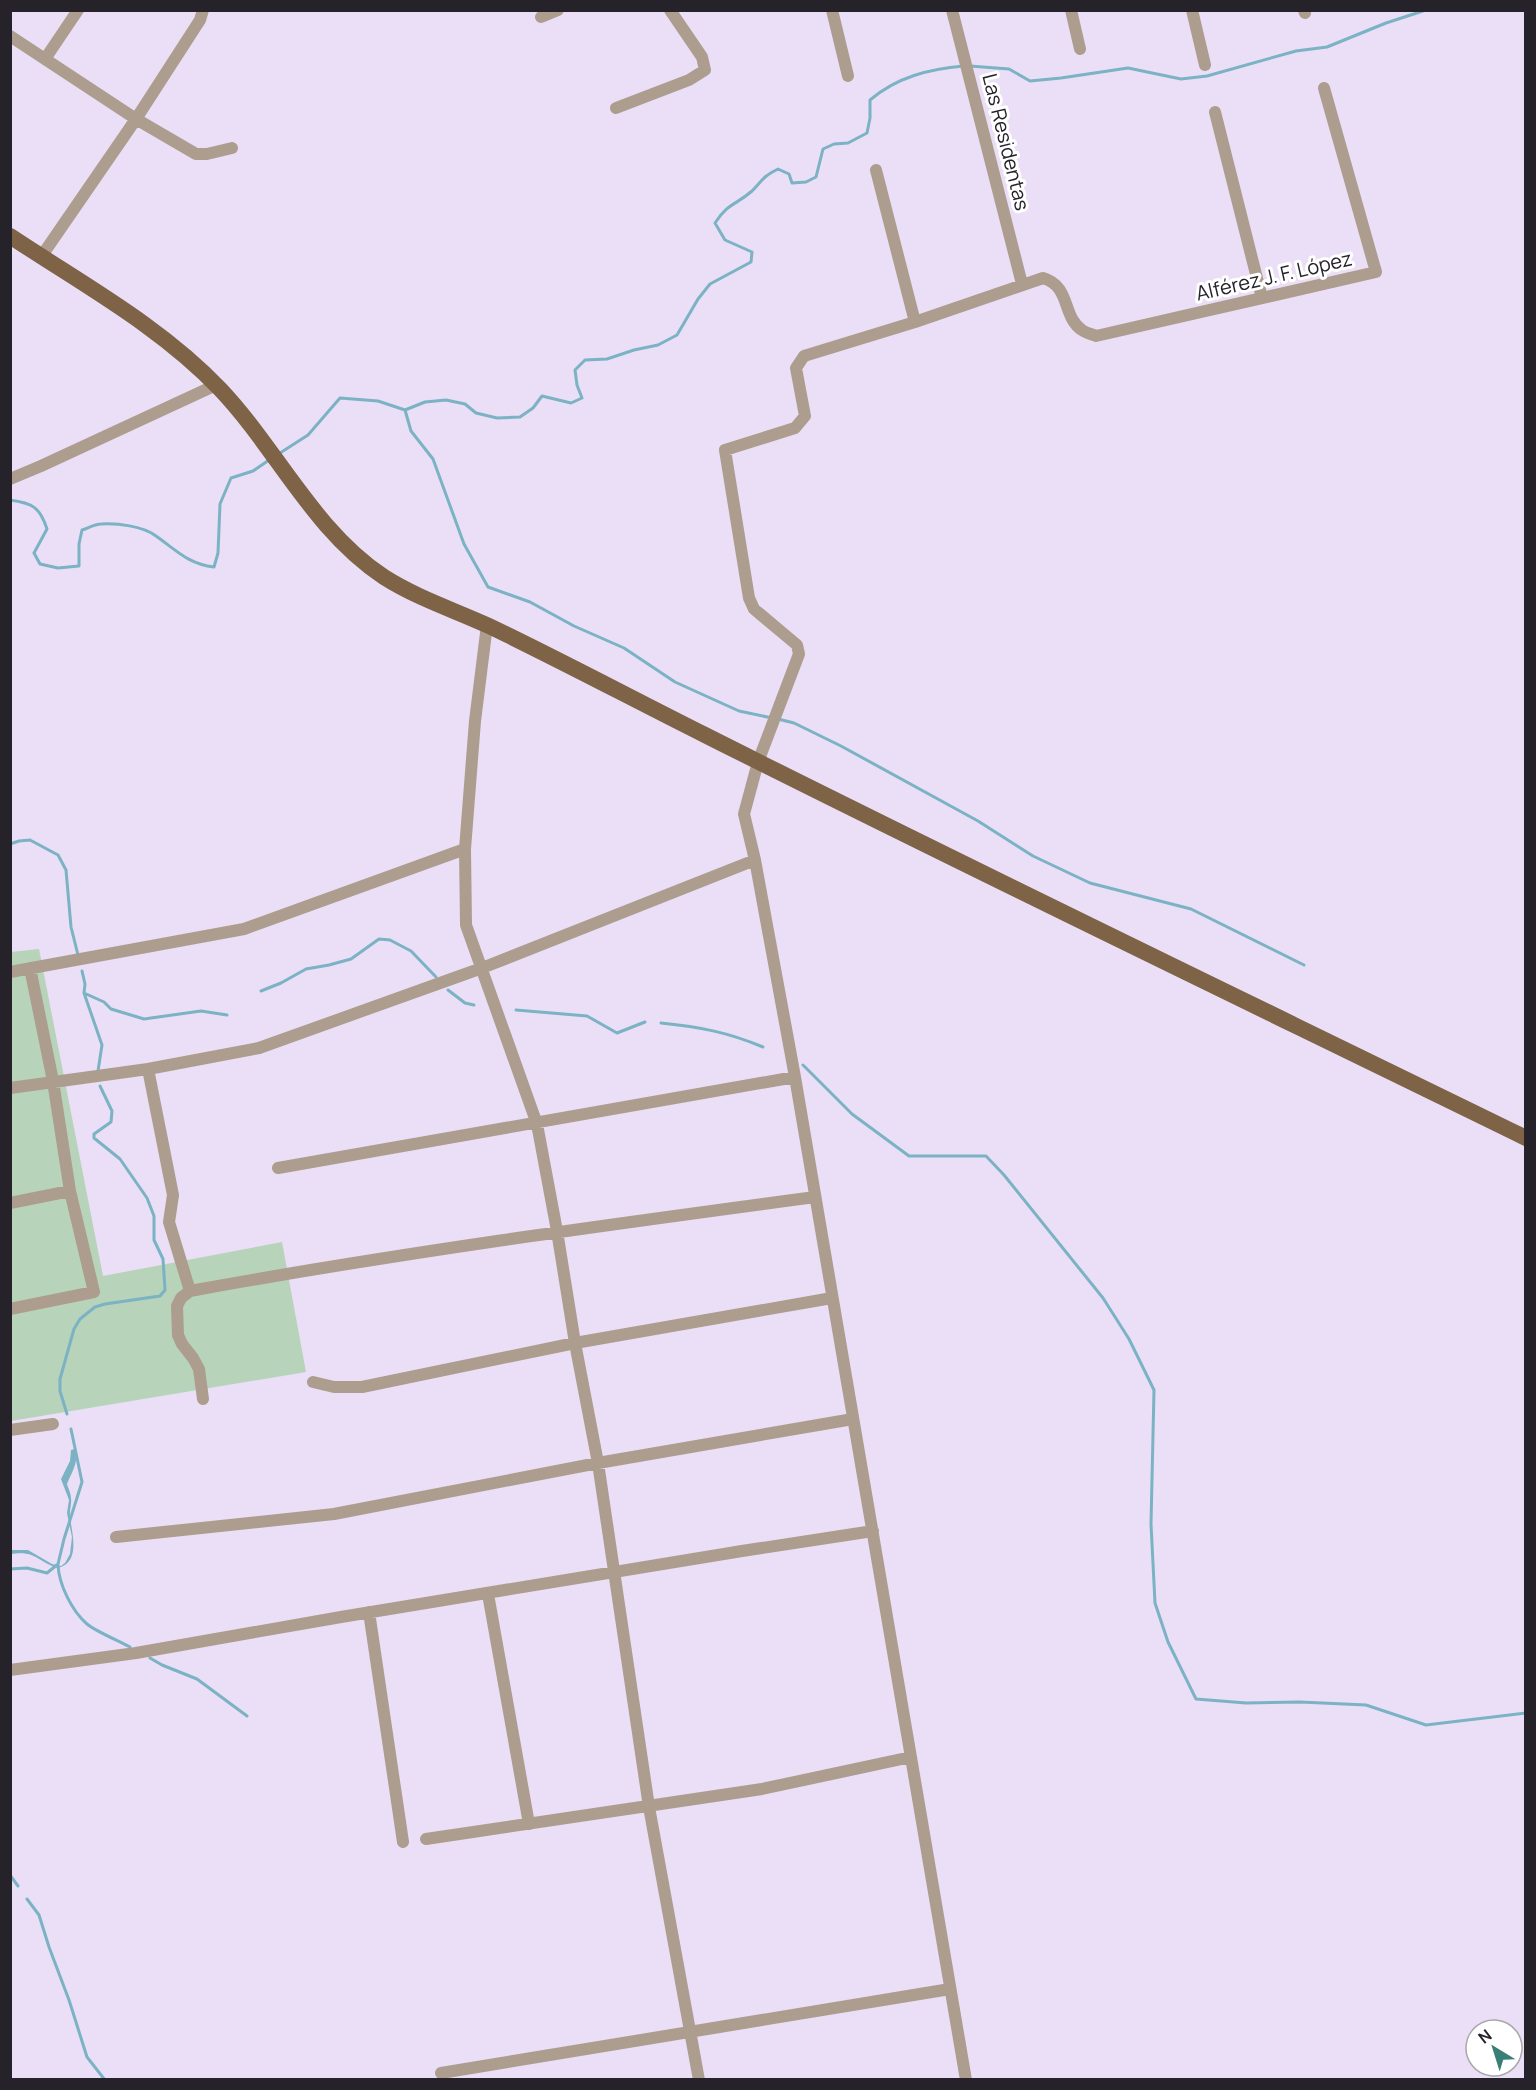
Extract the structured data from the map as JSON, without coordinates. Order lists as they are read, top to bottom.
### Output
{
  "streets": {
    "street": ["Las Residentas", "Alférez J. F. López"]
  },
  "crossings": [
    ["Las Residentas", "Alférez J. F. López"]
  ],
  "north": "top left"
}
